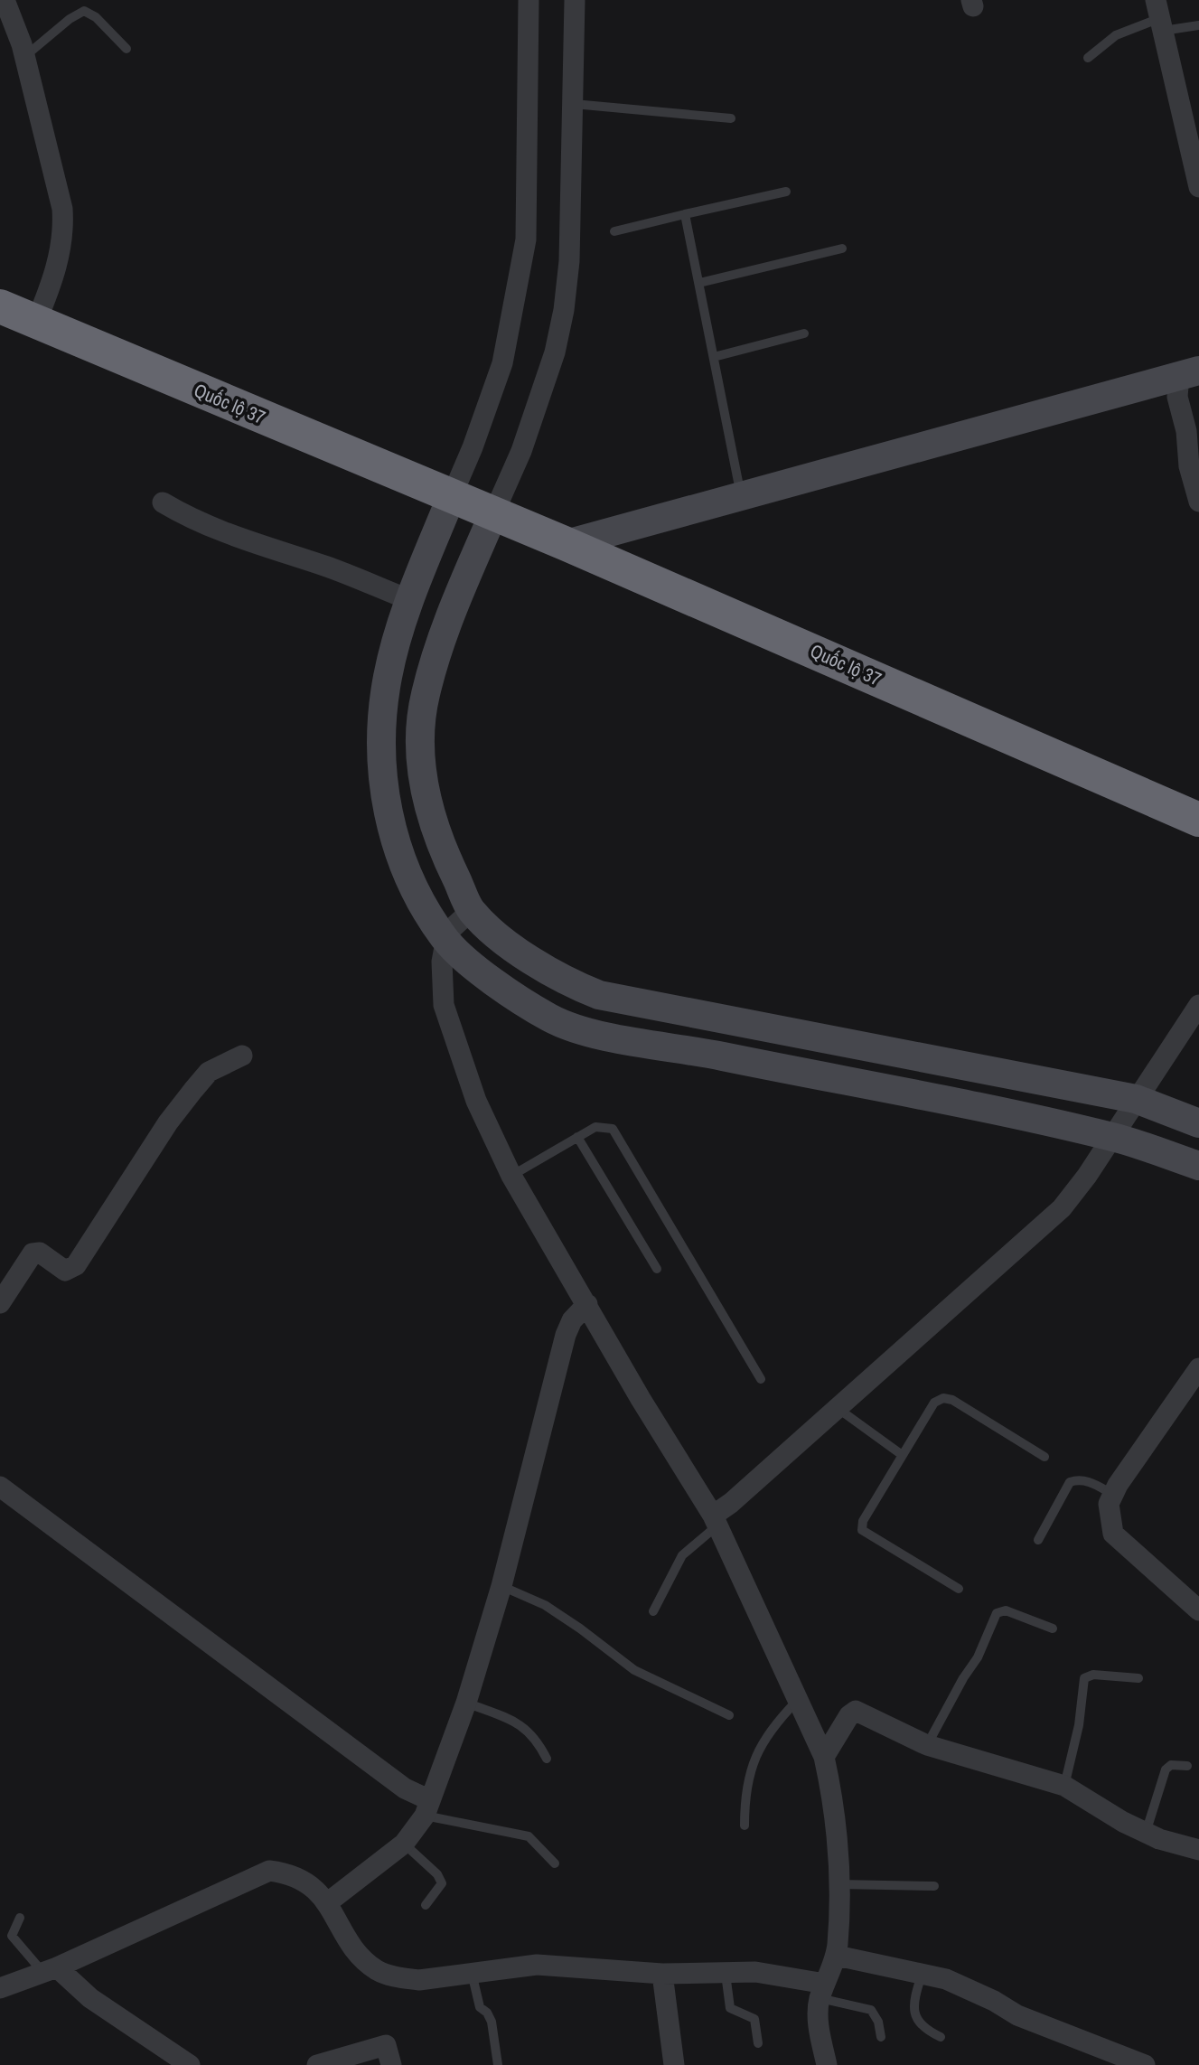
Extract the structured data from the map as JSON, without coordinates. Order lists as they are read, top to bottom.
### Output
{
  "streets": {
    "highway": ["Quốc lộ 37"]
  }
}
